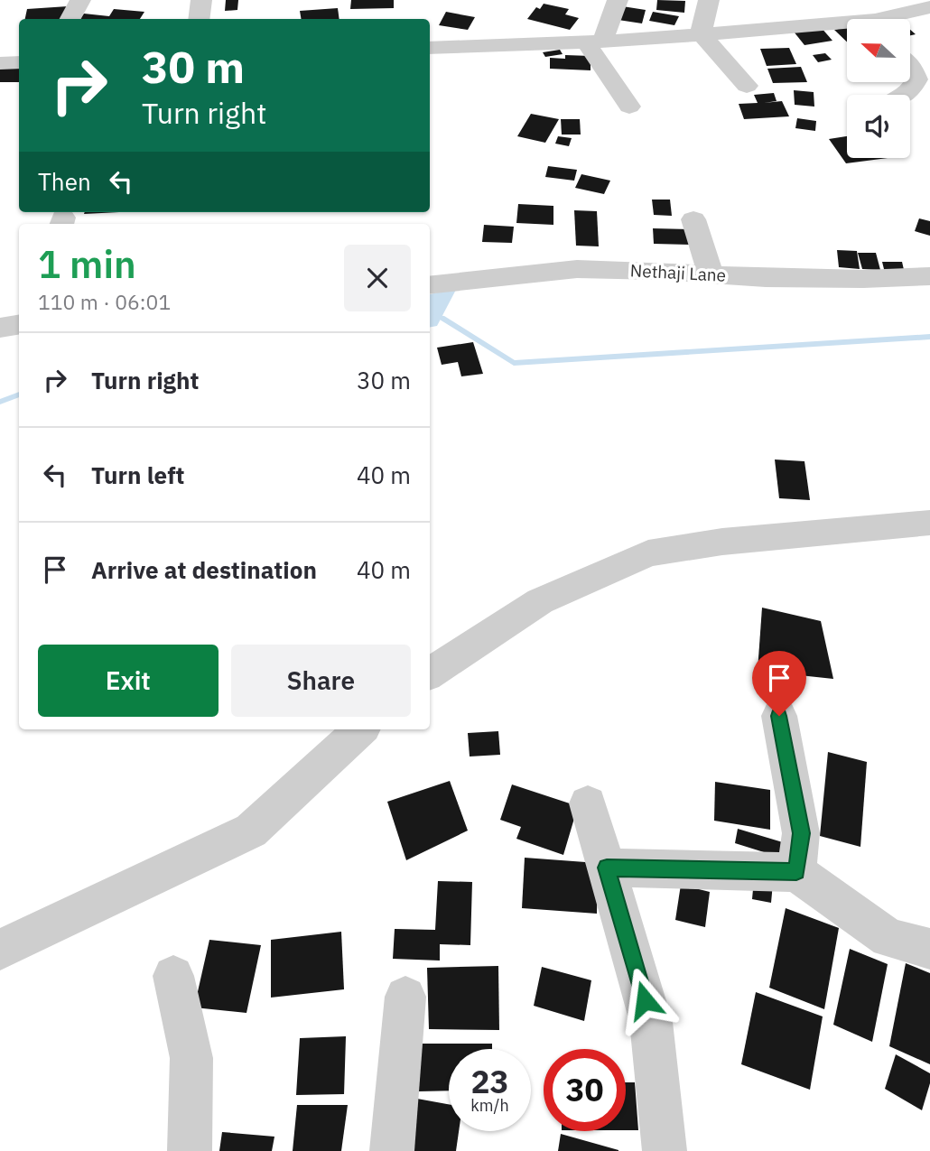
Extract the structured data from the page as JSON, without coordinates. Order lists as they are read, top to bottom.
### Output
{
  "streets": {
    "street": ["Nethaji Lane"]
  },
  "north": "left",
  "page": {
    "turn": ["30 m", "Turn right"],
    "then": "Then",
    "heading": ["1 min", "110 m · 06:01"],
    "list": [
      {
        "name": "Turn right",
        "value": "30 m"
      },
      {
        "name": "Turn left",
        "value": "40 m"
      },
      {
        "name": "Arrive at destination",
        "value": "40 m"
      }
    ],
    "buttons": ["Exit", "Share"],
    "speed": "23 km/h",
    "limit": "30"
  }
}
